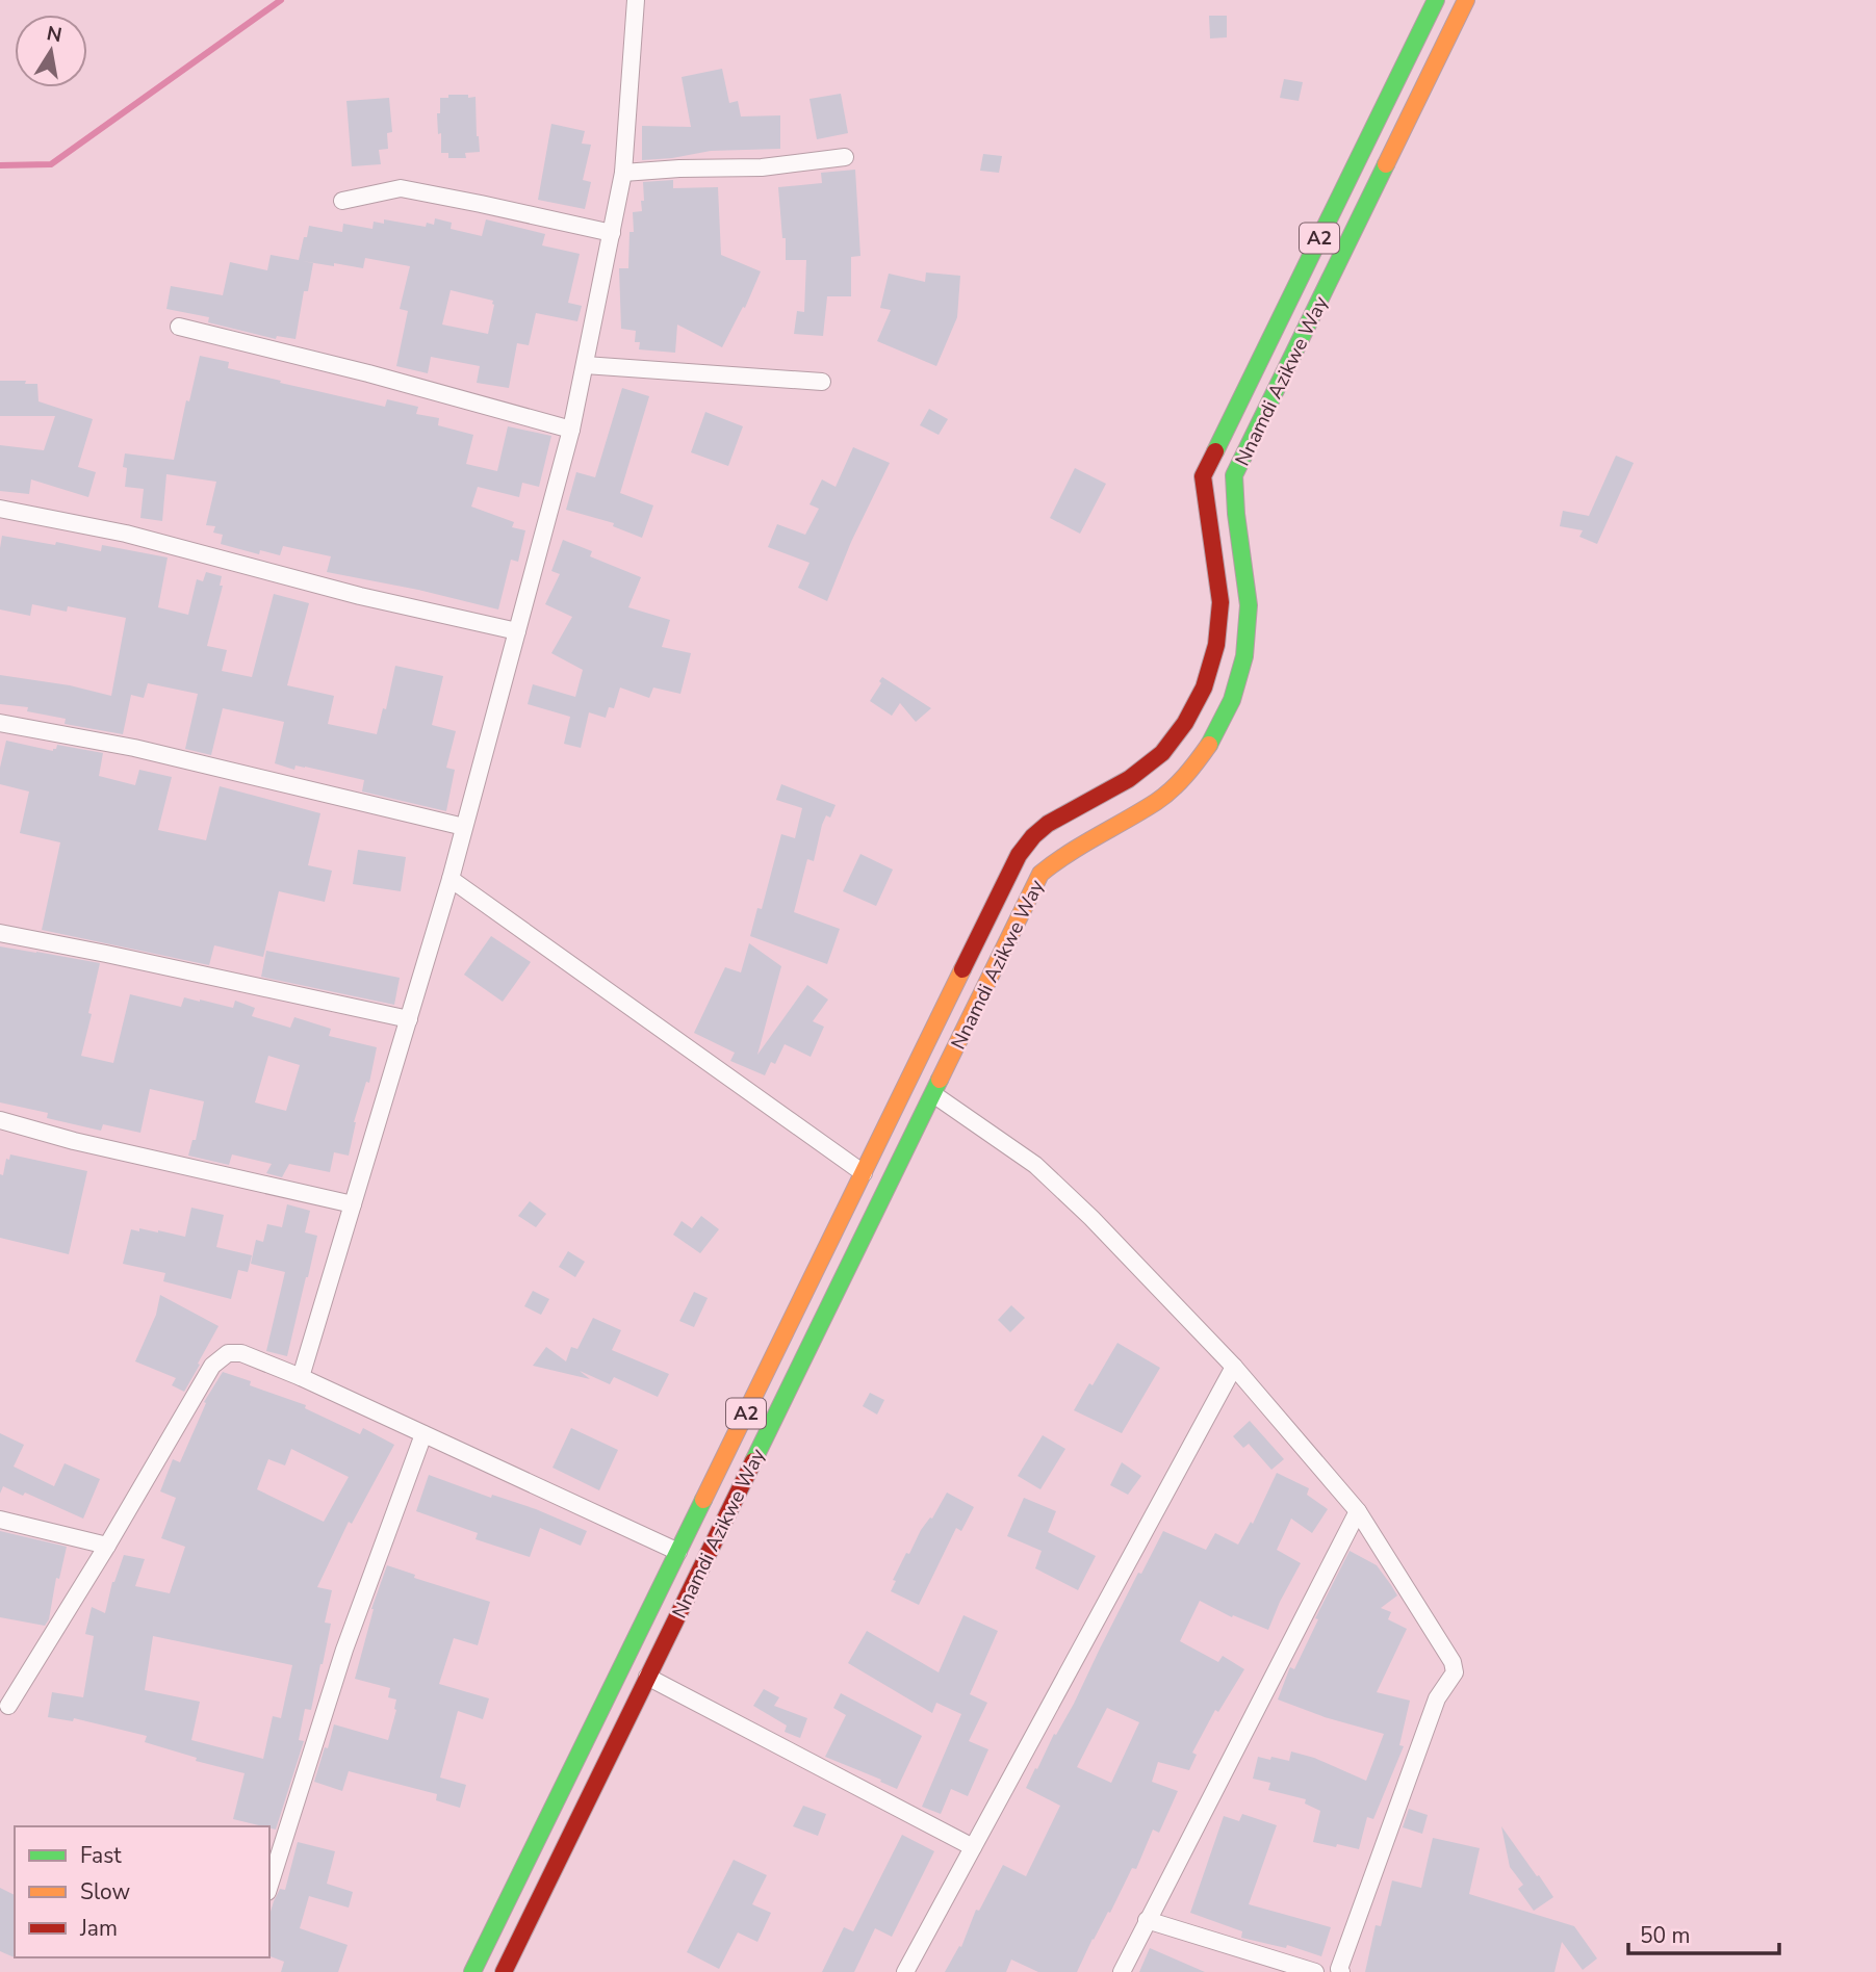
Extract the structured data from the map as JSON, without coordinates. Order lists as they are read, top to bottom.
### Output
{
  "streets": {
    "highway": ["A2", "Nnamdi Azikwe Way"]
  },
  "legend": ["Fast", "Slow", "Jam"],
  "scale_bar": "50 m",
  "north": "top"
}
